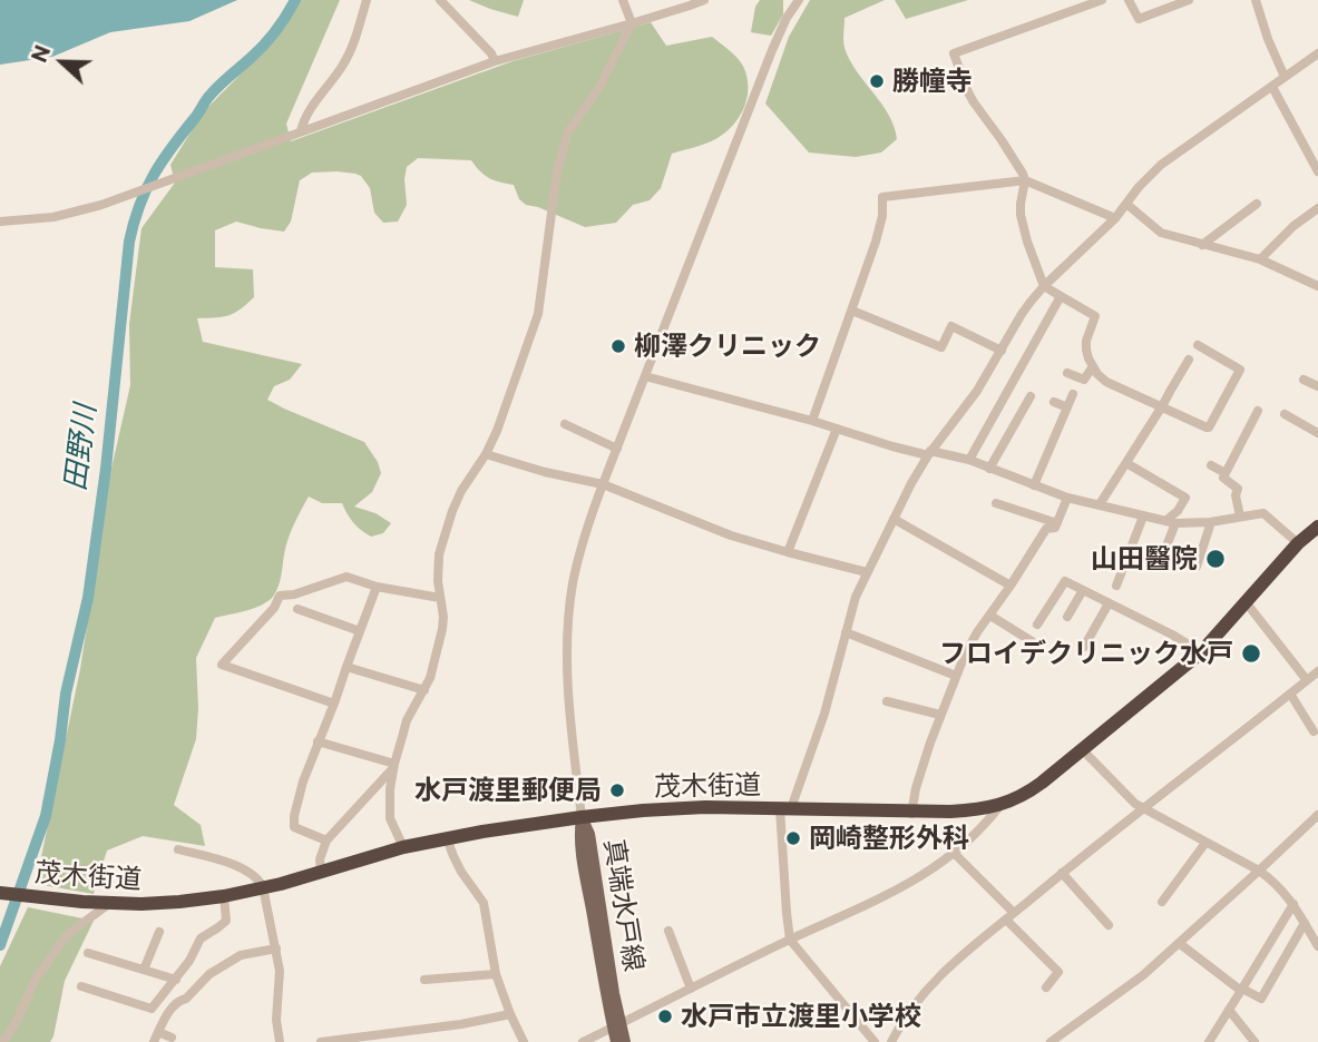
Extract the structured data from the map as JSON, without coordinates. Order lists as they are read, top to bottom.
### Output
{
  "streets": {
    "highway": ["茂木街道"],
    "main road": ["真端水戸線"]
  },
  "crossings": [
    ["茂木街道", "真端水戸線"]
  ],
  "water": ["田野川"],
  "places": [
    "勝幢寺",
    "柳澤クリニック",
    "山田醫院",
    "フロイデクリニック水戸",
    "水戸渡里郵便局",
    "岡崎整形外科",
    "水戸市立渡里小学校"
  ],
  "north": "left"
}
